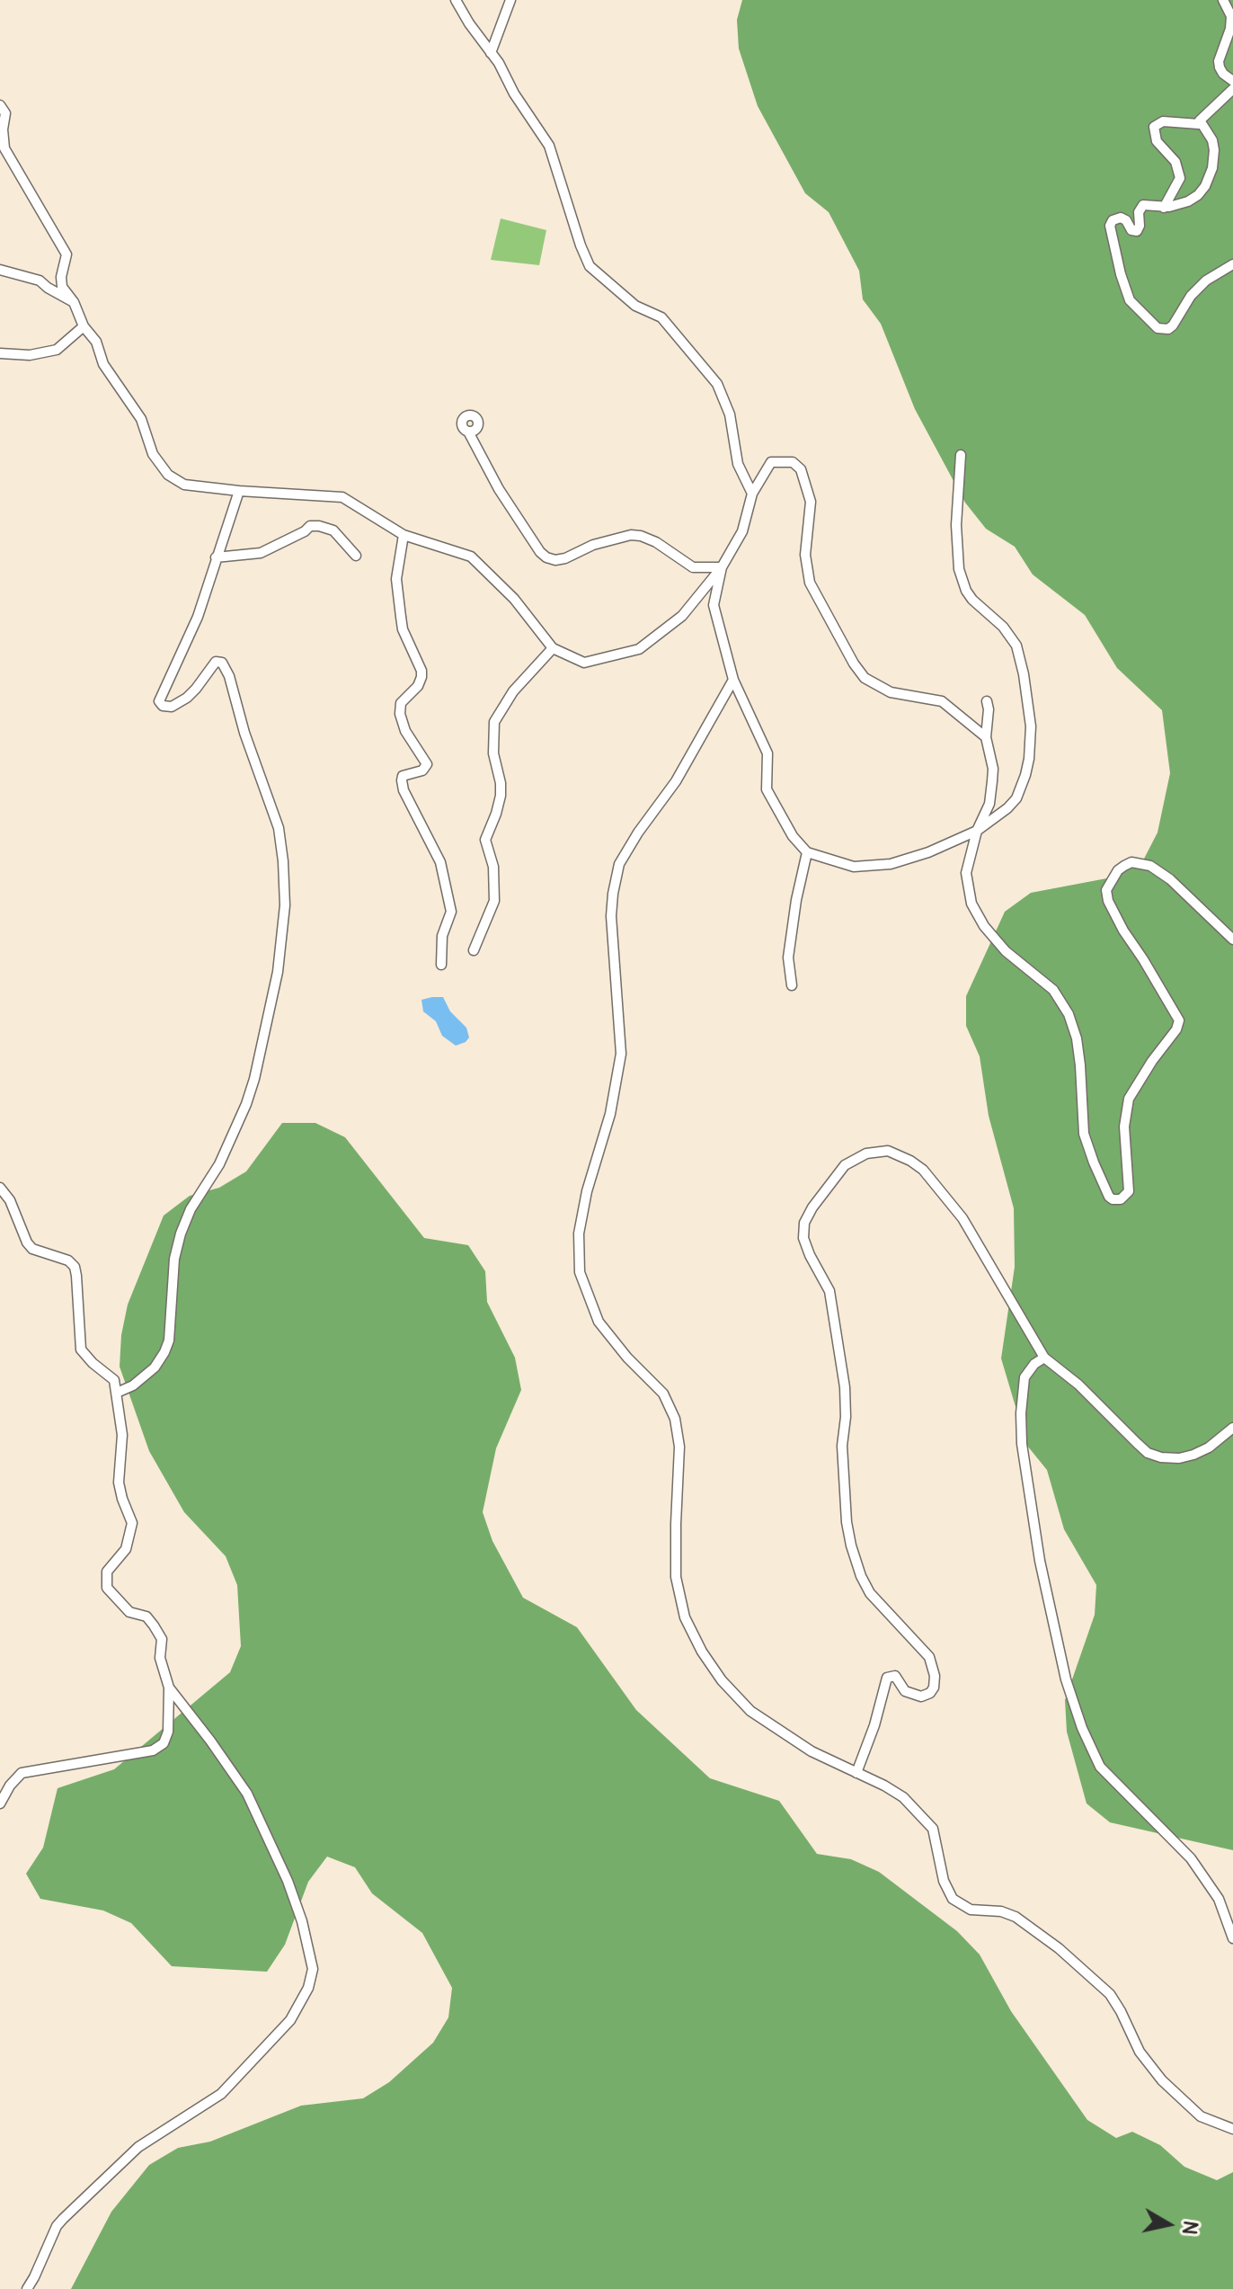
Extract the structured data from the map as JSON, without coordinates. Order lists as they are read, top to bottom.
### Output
{
  "north": "right"
}
